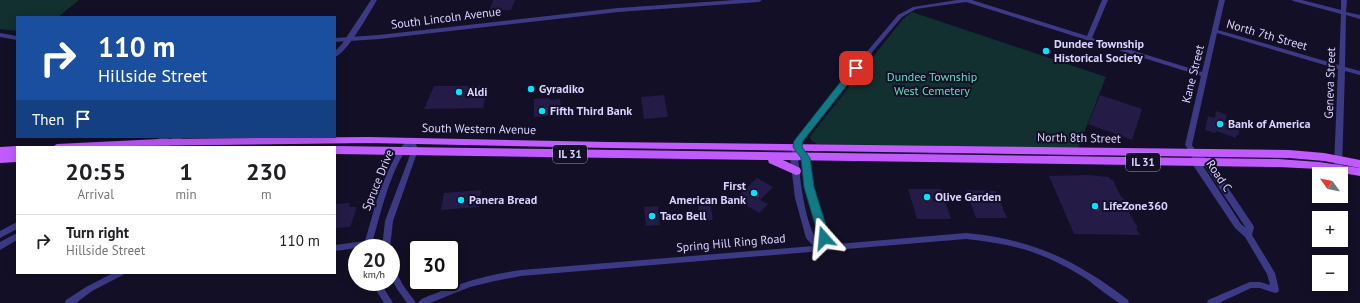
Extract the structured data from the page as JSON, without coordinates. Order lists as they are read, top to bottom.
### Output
{
  "streets": {
    "main road": ["South Western Avenue", "North 8th Street", "IL 31"],
    "street": [
      "South Lincoln Avenue",
      "North 7th Street",
      "Kane Street",
      "Geneva Street",
      "Road C",
      "Spruce Drive",
      "Spring Hill Ring Road"
    ]
  },
  "crossings": [
    ["North 7th Street", "Kane Street"],
    ["North 7th Street", "Geneva Street"],
    ["Kane Street", "North 8th Street"],
    ["Kane Street", "Road C"],
    ["Geneva Street", "North 8th Street"],
    ["South Western Avenue", "North 8th Street"],
    ["South Western Avenue", "Spruce Drive"],
    ["North 8th Street", "Road C"]
  ],
  "parks": ["Dundee Township West Cemetery"],
  "places": [
    "Dundee Township Historical Society",
    "Gyradiko",
    "Aldi",
    "Fifth Third Bank",
    "Bank of America",
    "First American Bank",
    "Olive Garden",
    "Panera Bread",
    "LifeZone360",
    "Taco Bell"
  ],
  "north": "top left",
  "page": {
    "turn": ["110 m", "Hillside Street"],
    "then": "Then",
    "eta": [
      "20:55",
      "Arrival",
      "1",
      "min",
      "230",
      "m"
    ],
    "map_buttons": ["+", "−"],
    "list": [
      {
        "name": "Turn right",
        "note": "Hillside Street",
        "value": "110 m"
      }
    ],
    "speed": "20 km/h",
    "limit": "30"
  }
}
